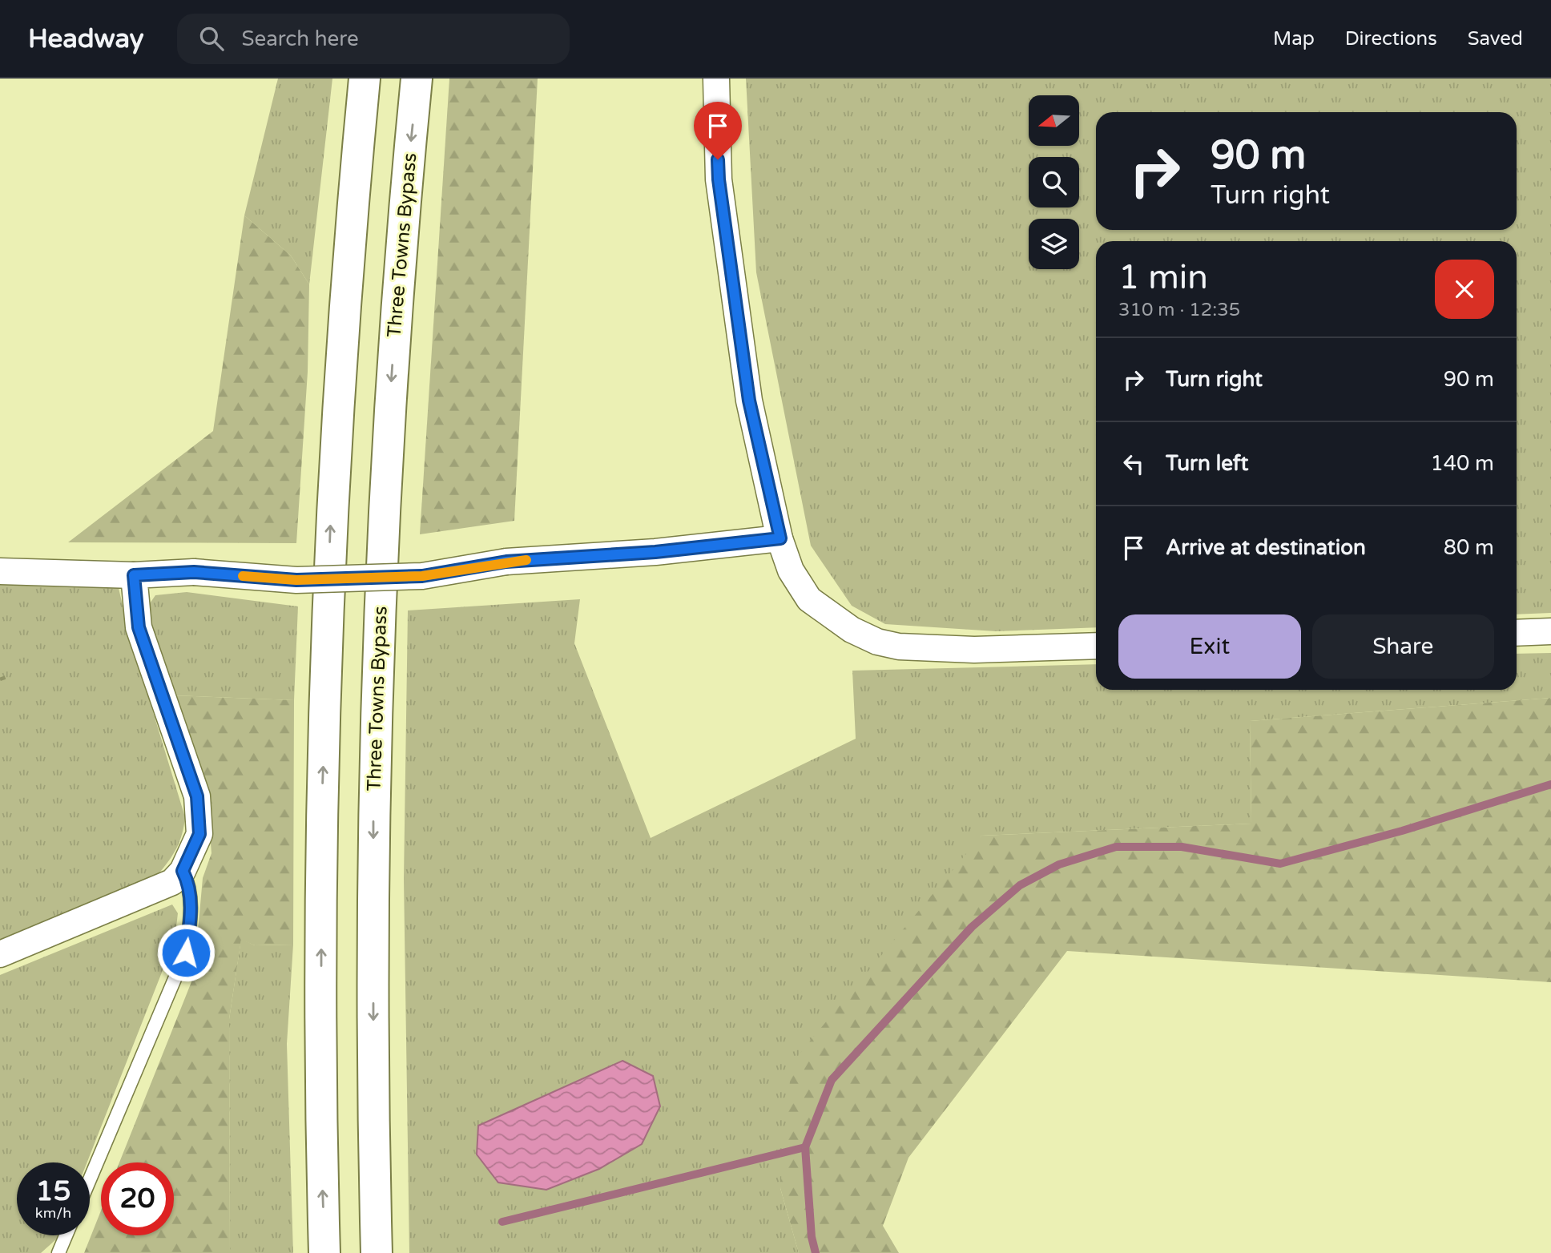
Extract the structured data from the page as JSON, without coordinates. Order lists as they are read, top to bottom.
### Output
{
  "streets": {
    "highway": ["Three Towns Bypass"]
  },
  "north": "left",
  "page": {
    "header": "Headway",
    "search": "Search here",
    "nav": ["Map", "Directions", "Saved"],
    "turn": ["90 m", "Turn right"],
    "heading": ["1 min", "310 m · 12:35"],
    "list": [
      {
        "name": "Turn right",
        "value": "90 m"
      },
      {
        "name": "Turn left",
        "value": "140 m"
      },
      {
        "name": "Arrive at destination",
        "value": "80 m"
      }
    ],
    "buttons": ["Exit", "Share"],
    "speed": "15 km/h",
    "limit": "20"
  }
}
